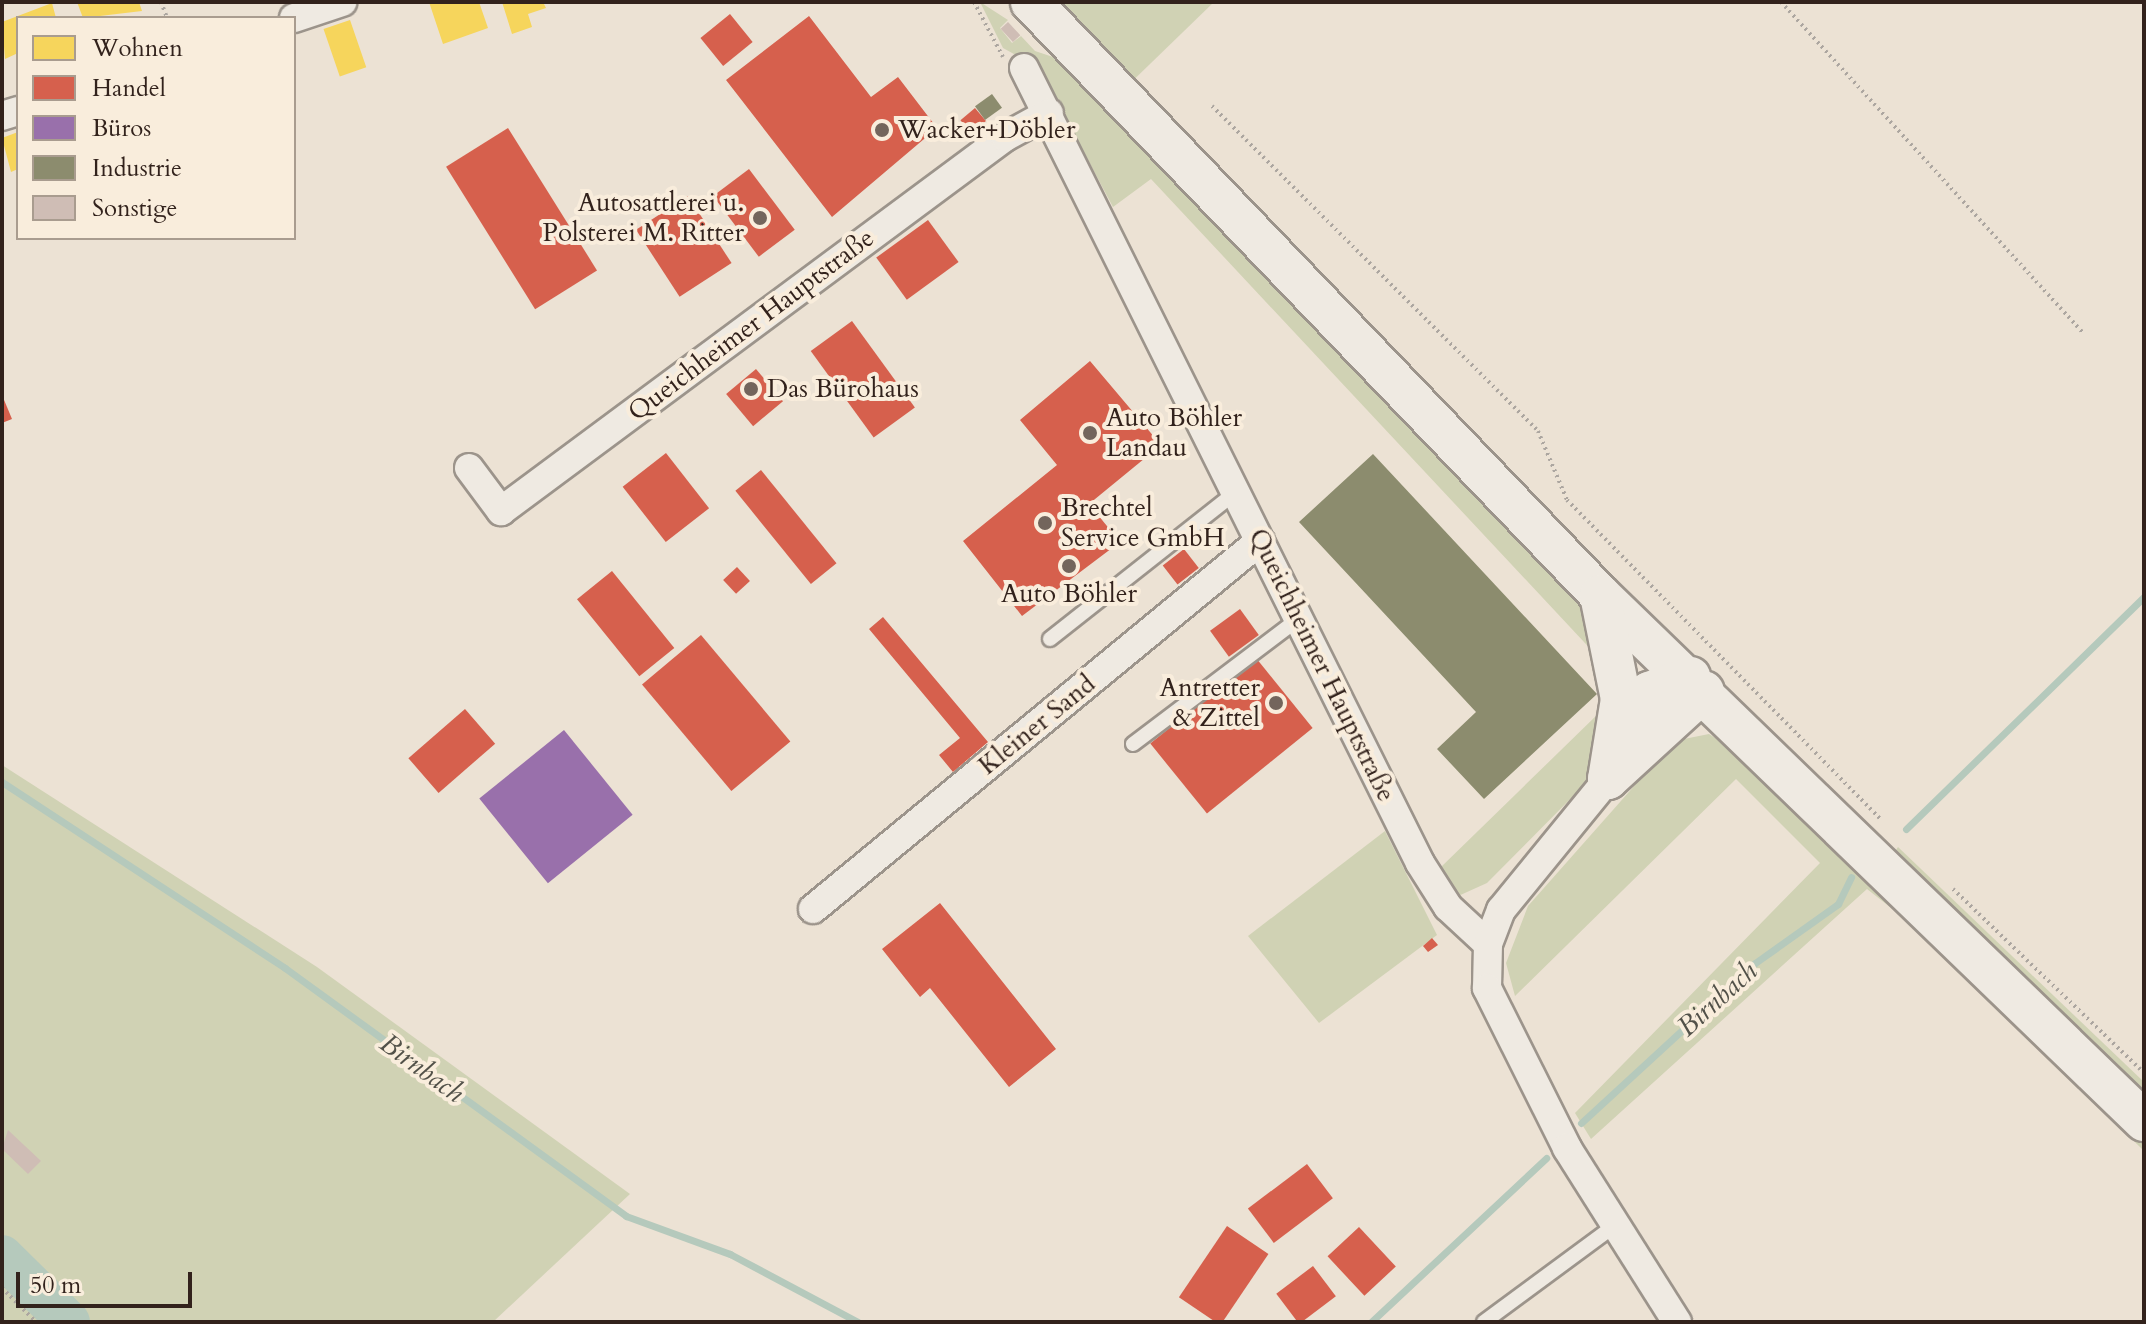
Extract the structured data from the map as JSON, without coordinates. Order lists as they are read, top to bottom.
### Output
{
  "streets": {
    "street": ["Queichheimer Hauptstraße", "Kleiner Sand"]
  },
  "crossings": [
    ["Queichheimer Hauptstraße", "Kleiner Sand"]
  ],
  "water": ["Birnbach"],
  "places": [
    "Wacker+Döbler",
    "Autosattlerei u. Polsterei M. Ritter",
    "Das Bürohaus",
    "Auto Böhler Landau",
    "Brechtel Service GmbH",
    "Auto Böhler",
    "Antretter & Zittel"
  ],
  "legend": [
    "Wohnen",
    "Handel",
    "Büros",
    "Industrie",
    "Sonstige"
  ],
  "scale_bar": "50 m"
}
